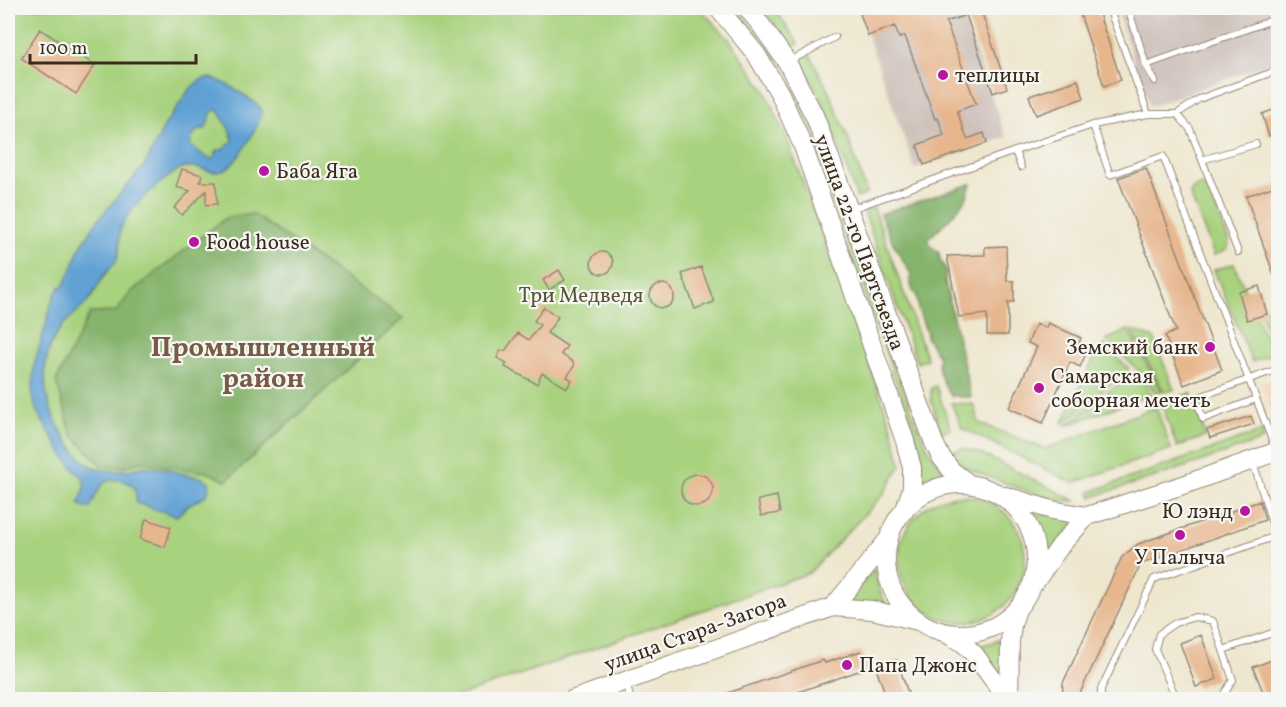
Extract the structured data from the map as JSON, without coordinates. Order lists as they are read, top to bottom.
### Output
{
  "streets": {
    "main road": ["улица 22-го Партсъезда", "улица Стара-Загора"]
  },
  "crossings": [
    ["улица 22-го Партсъезда", "улица Стара-Загора"]
  ],
  "districts": ["Промышленный район"],
  "parks": ["Три Медведя"],
  "places": [
    "теплицы",
    "Баба Яга",
    "Food house",
    "Земский банк",
    "Самарская соборная мечеть",
    "Ю лэнд",
    "У Палыча",
    "Папа Джонс"
  ],
  "scale_bar": "100 m"
}
